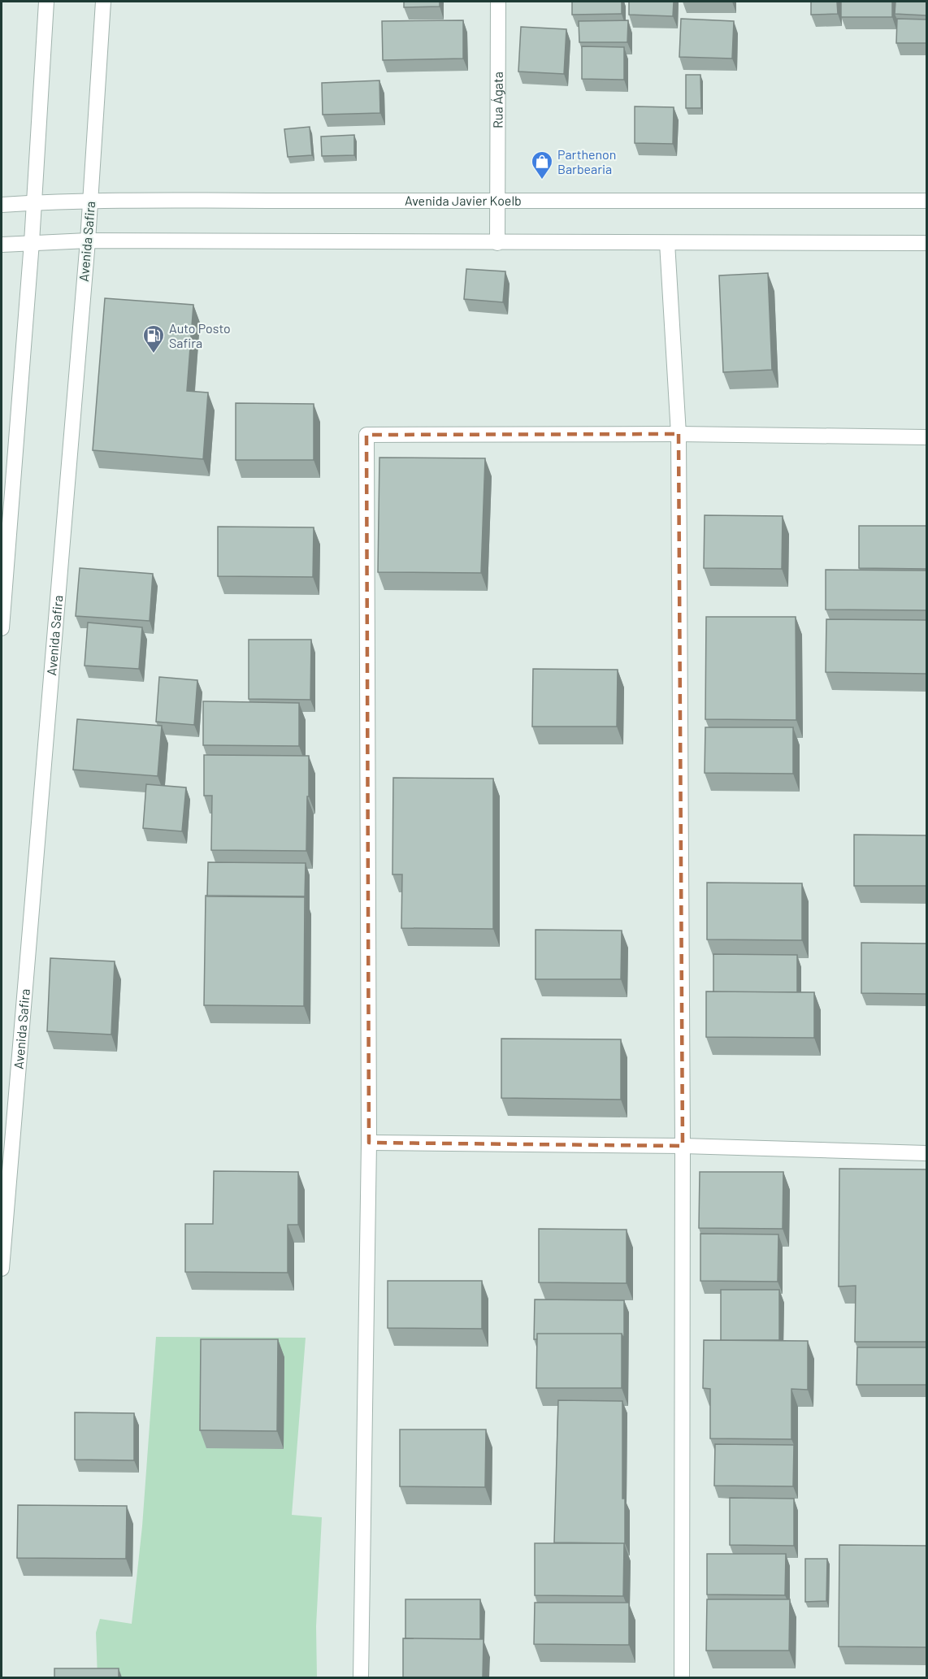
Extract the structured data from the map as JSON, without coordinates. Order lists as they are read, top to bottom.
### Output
{
  "streets": {
    "street": ["Rua Ágata", "Avenida Javier Koelb", "Avenida Safira"]
  },
  "crossings": [
    ["Rua Ágata", "Avenida Javier Koelb"],
    ["Avenida Javier Koelb", "Avenida Safira"]
  ],
  "places": {
    "shop": ["Parthenon Barbearia"],
    "fuel station": ["Auto Posto Safira"]
  }
}
